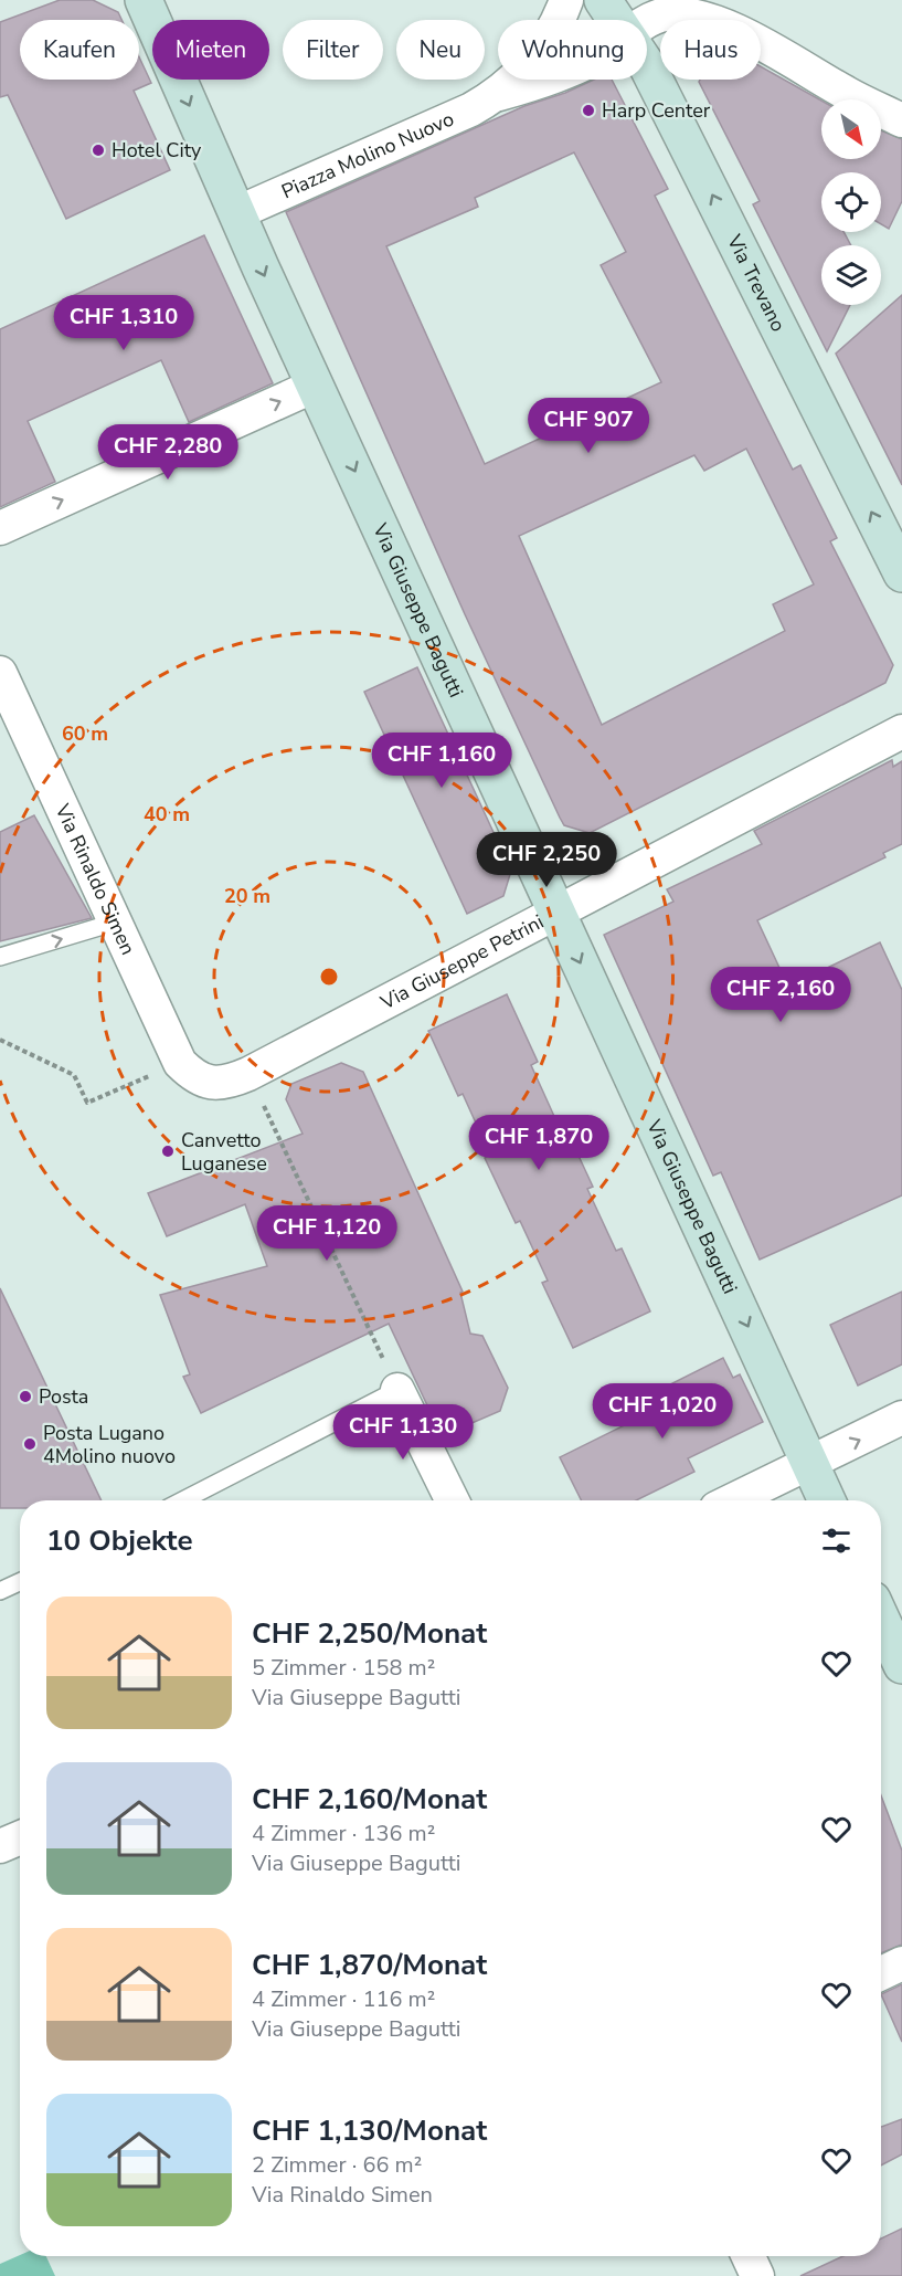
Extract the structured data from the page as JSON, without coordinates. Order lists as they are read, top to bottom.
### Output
{
  "streets": {
    "main road": ["Via Trevano", "Via Giuseppe Bagutti"],
    "street": ["Piazza Molino Nuovo", "Via Rinaldo Simen", "Via Giuseppe Petrini"]
  },
  "crossings": [
    ["Piazza Molino Nuovo", "Via Giuseppe Bagutti"],
    ["Via Giuseppe Bagutti", "Via Giuseppe Petrini"],
    ["Via Rinaldo Simen", "Via Giuseppe Petrini"]
  ],
  "one_way": ["Via Trevano", "Via Giuseppe Bagutti"],
  "places": [
    "Harp Center",
    "Hotel City",
    "Canvetto Luganese",
    "Posta",
    "Posta Lugano 4Molino nuovo"
  ],
  "north": "bottom right",
  "page": {
    "chip": [
      "Kaufen",
      "Mieten",
      "Filter",
      "Neu",
      "Wohnung",
      "Haus"
    ],
    "price": [
      "CHF 1,310",
      "CHF 907",
      "CHF 2,280",
      "CHF 1,160",
      "CHF 2,250",
      "CHF 2,160",
      "CHF 1,870",
      "CHF 1,120",
      "CHF 1,020",
      "CHF 1,130"
    ],
    "heading": "10 Objekte",
    "list": [
      {
        "name": "CHF 2,250/Monat",
        "note": "5 Zimmer · 158 m² · Via Giuseppe Bagutti"
      },
      {
        "name": "CHF 2,160/Monat",
        "note": "4 Zimmer · 136 m² · Via Giuseppe Bagutti"
      },
      {
        "name": "CHF 1,870/Monat",
        "note": "4 Zimmer · 116 m² · Via Giuseppe Bagutti"
      },
      {
        "name": "CHF 1,130/Monat",
        "note": "2 Zimmer · 66 m² · Via Rinaldo Simen"
      }
    ]
  },
  "rings": ["60 m", "40 m", "20 m"]
}
